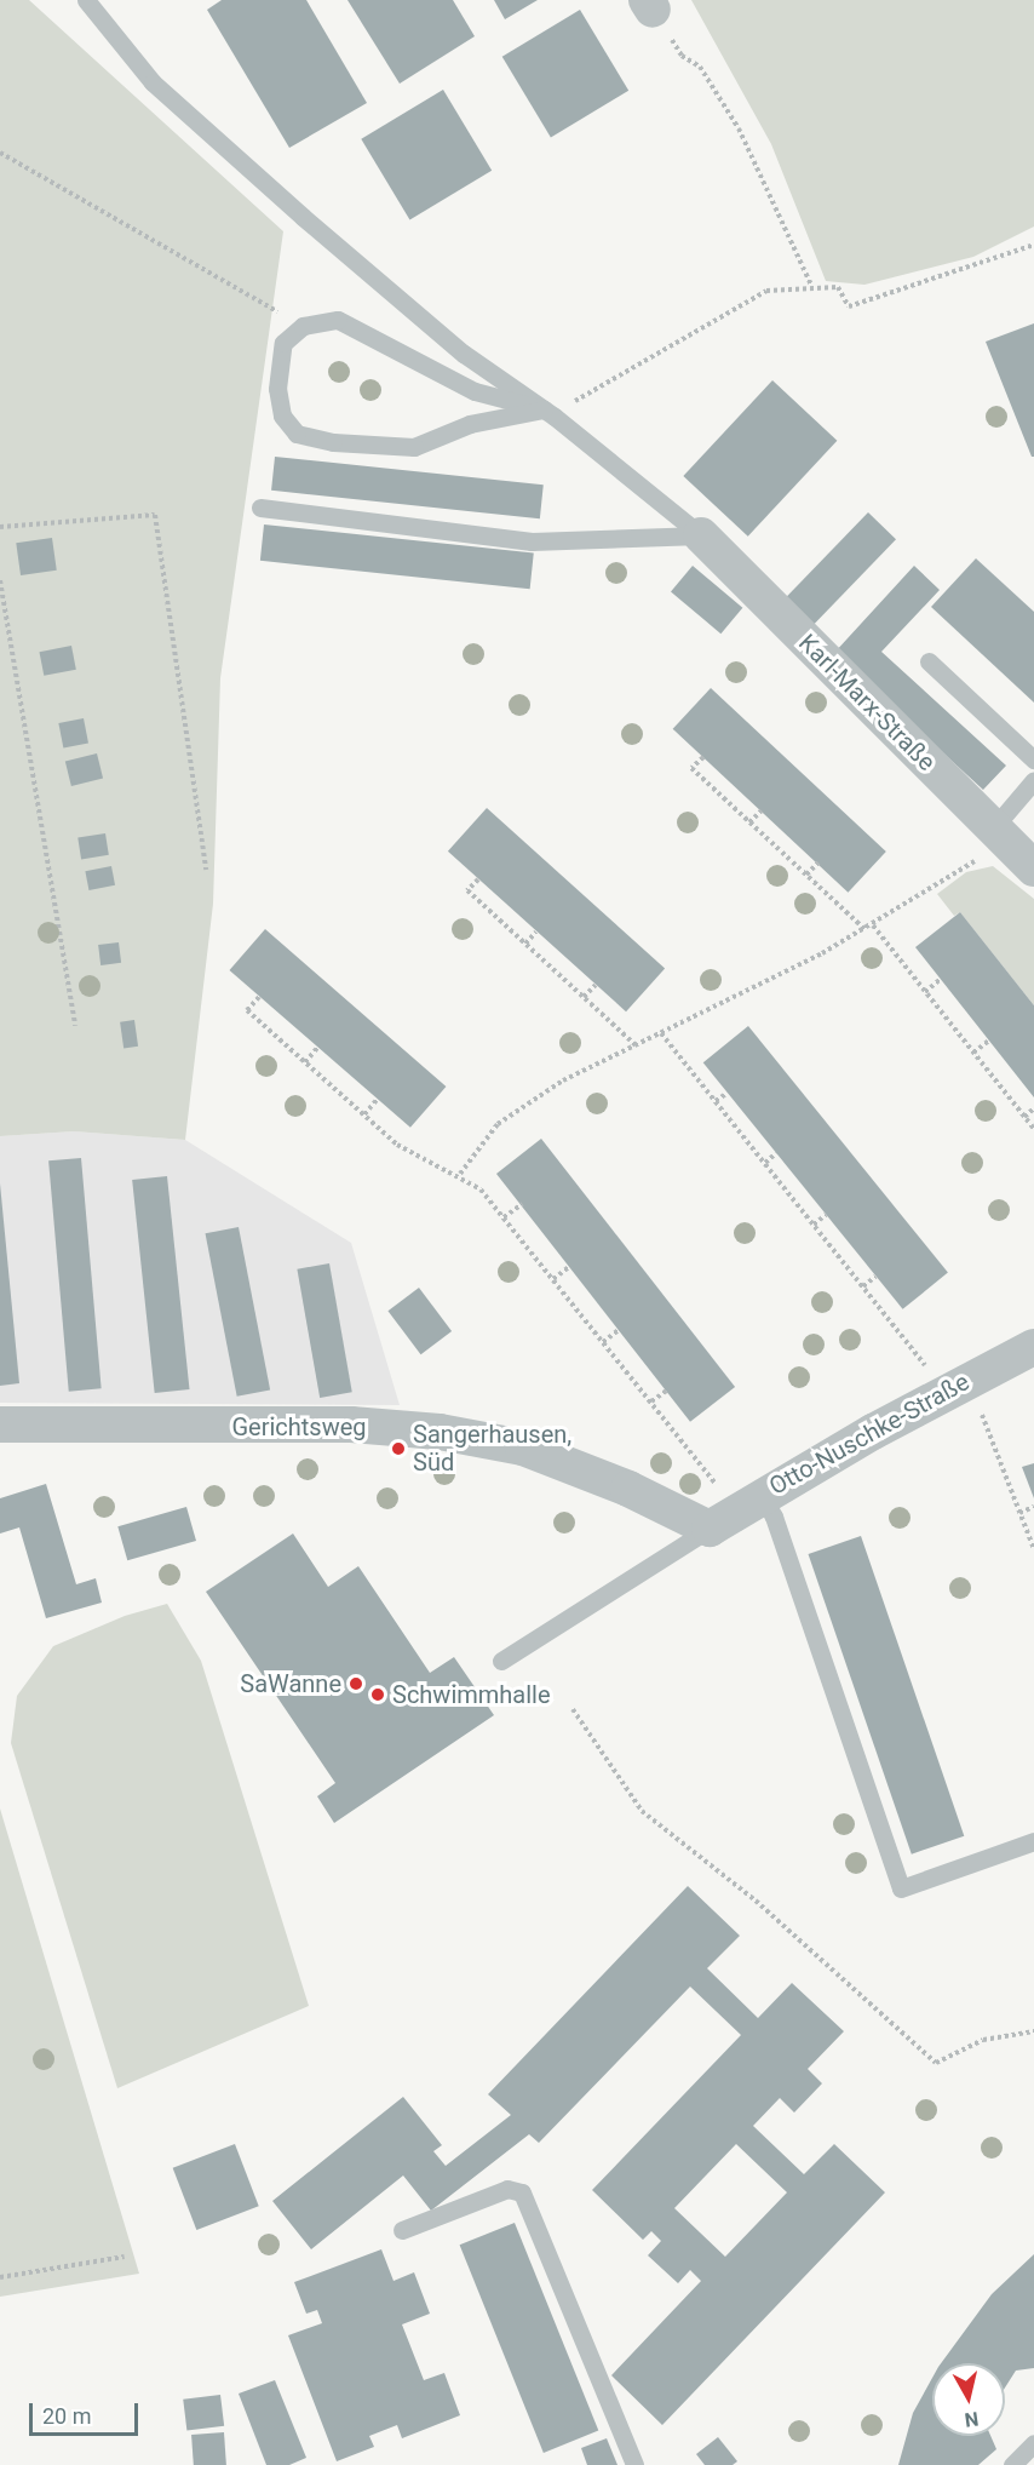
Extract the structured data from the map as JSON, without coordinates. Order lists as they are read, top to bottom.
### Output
{
  "streets": {
    "street": ["Karl-Marx-Straße", "Gerichtsweg", "Otto-Nuschke-Straße"]
  },
  "crossings": [
    ["Gerichtsweg", "Otto-Nuschke-Straße"]
  ],
  "places": ["Sangerhausen, Süd", "SaWanne", "Schwimmhalle"],
  "scale_bar": "20 m",
  "north": "bottom"
}
